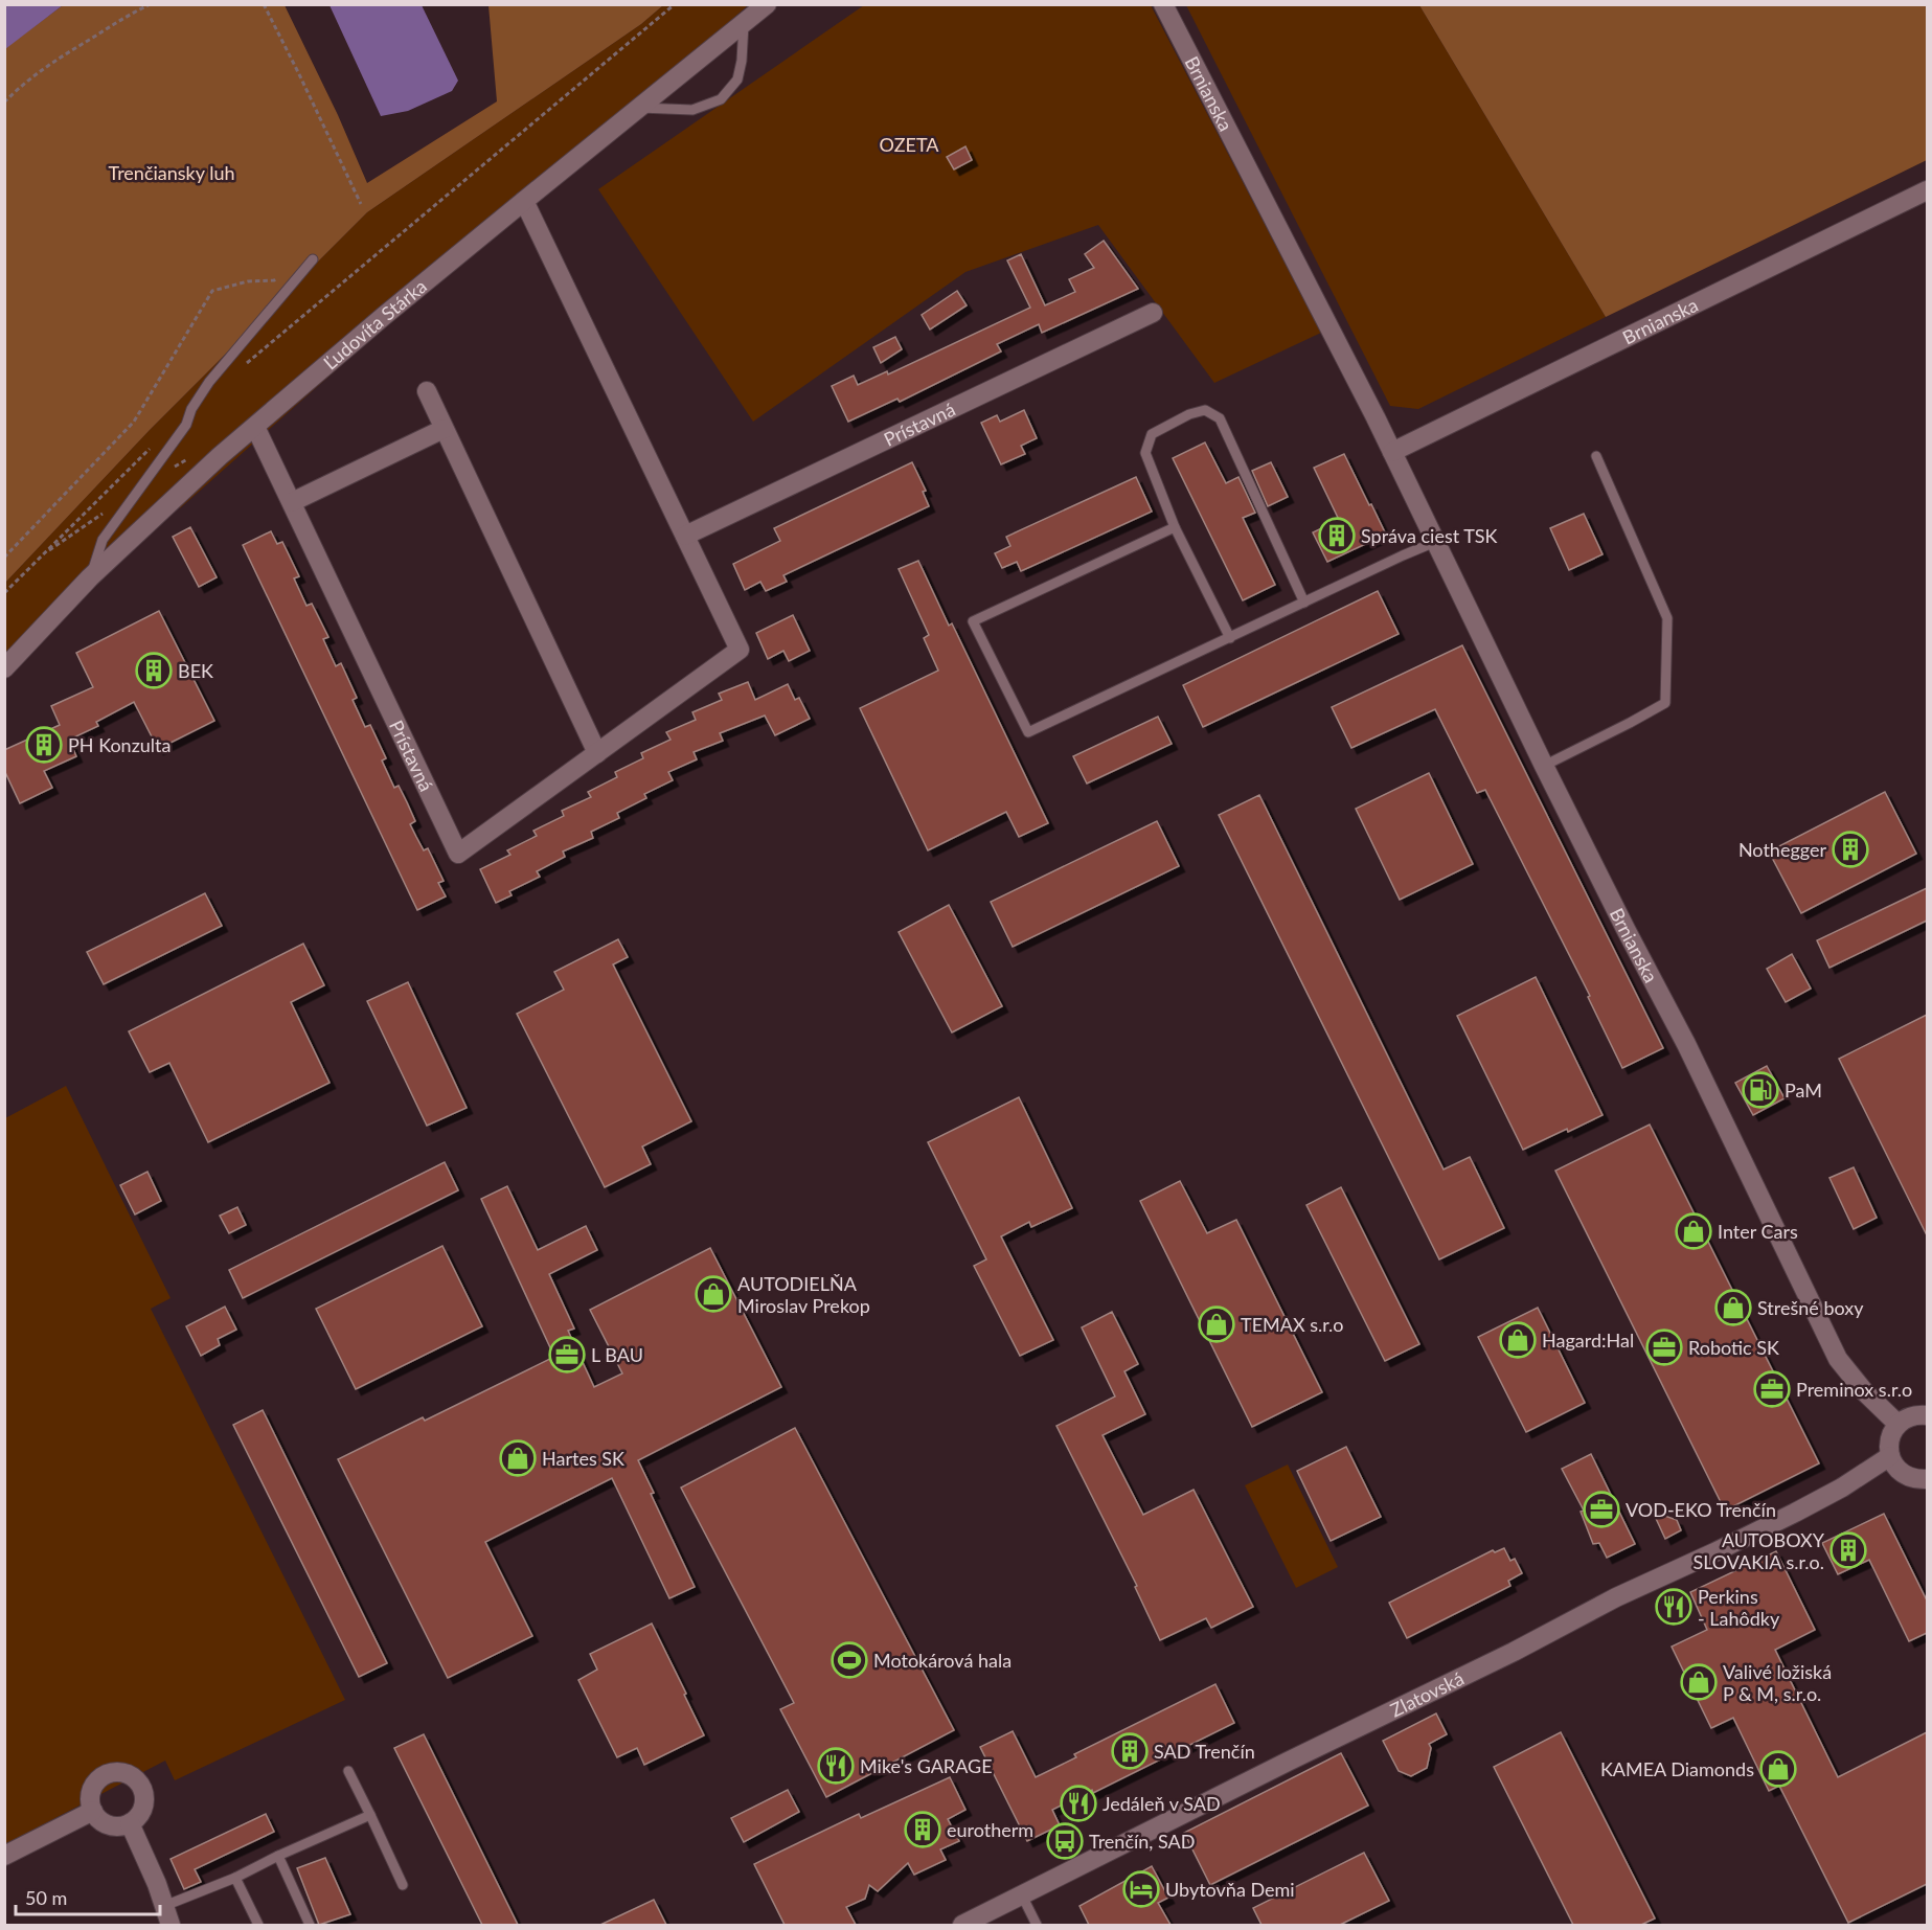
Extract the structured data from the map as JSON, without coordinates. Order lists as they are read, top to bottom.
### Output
{
  "streets": {
    "street": [
      "Brnianska",
      "Ľudovíta Stárka",
      "Prístavná",
      "Zlatovská"
    ]
  },
  "crossings": [
    ["Ľudovíta Stárka", "Prístavná"]
  ],
  "parks": ["OZETA", "Trenčiansky luh"],
  "places": {
    "building": [
      "Správa ciest TSK",
      "BEK",
      "PH Konzulta",
      "Nothegger",
      "AUTOBOXY SLOVAKIA s.r.o.",
      "SAD Trenčín",
      "eurotherm"
    ],
    "fuel station": ["PaM"],
    "shop": [
      "Inter Cars",
      "AUTODIELŇA Miroslav Prekop",
      "Strešné boxy",
      "TEMAX s.r.o",
      "Hagard:Hal",
      "Hartes SK",
      "Valivé ložiská P & M, s.r.o.",
      "KAMEA Diamonds"
    ],
    "office": [
      "Robotic SK",
      "L BAU",
      "Preminox s.r.o",
      "VOD-EKO Trenčín"
    ],
    "restaurant": ["Perkins - Lahôdky", "Mike's GARAGE", "Jedáleň v SAD"],
    "sports": ["Motokárová hala"],
    "bus stop": ["Trenčín, SAD"],
    "hotel": ["Ubytovňa Demi"]
  },
  "scale_bar": "50 m"
}
